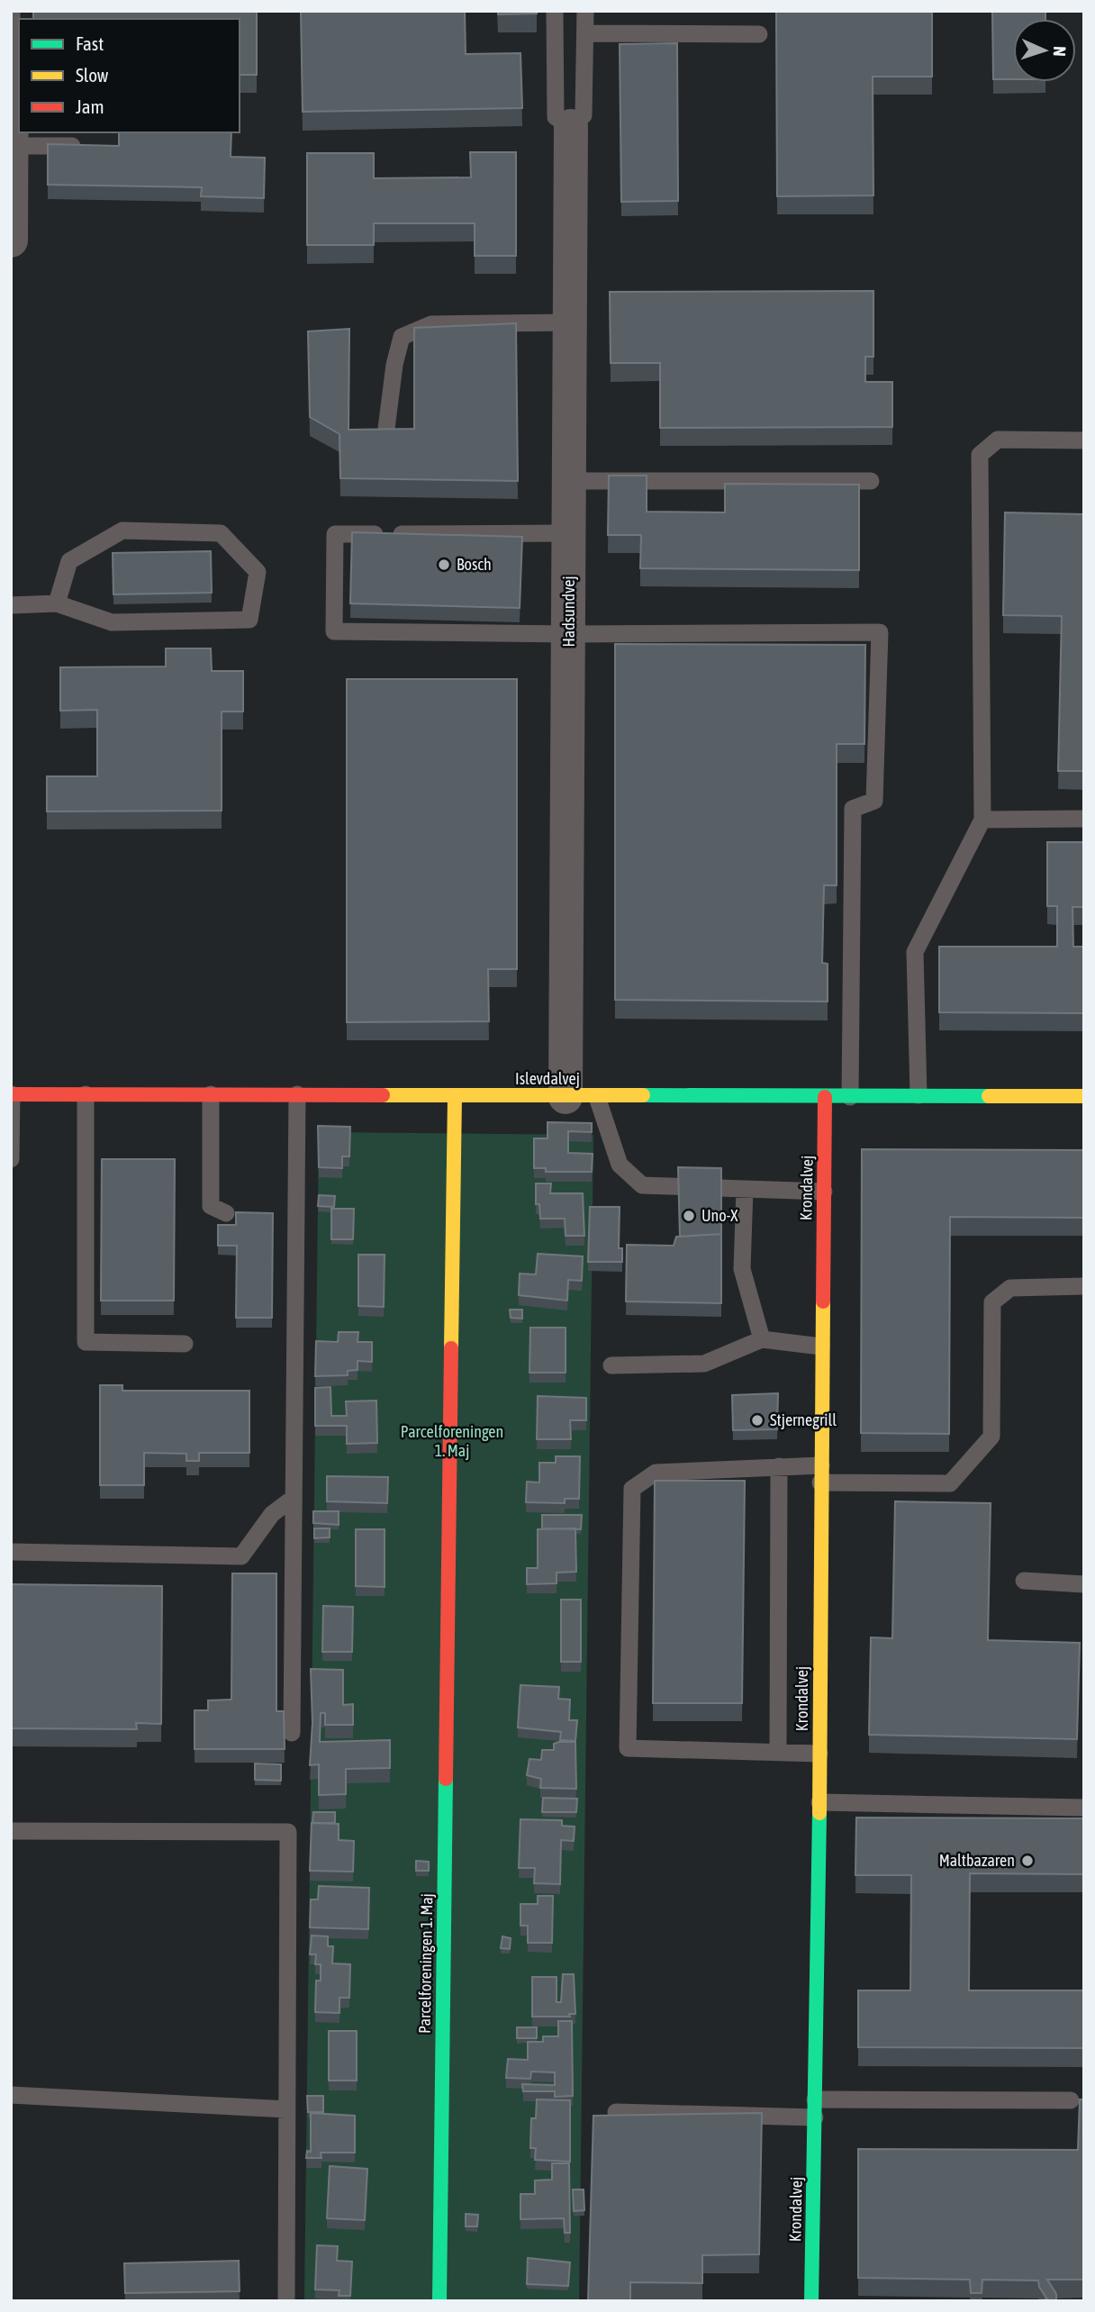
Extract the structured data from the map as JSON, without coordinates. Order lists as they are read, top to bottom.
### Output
{
  "streets": {
    "street": [
      "Hadsundvej",
      "Islevdalvej",
      "Krondalvej",
      "Parcelforeningen 1. Maj"
    ]
  },
  "crossings": [
    ["Hadsundvej", "Islevdalvej"],
    ["Islevdalvej", "Krondalvej"],
    ["Islevdalvej", "Parcelforeningen 1. Maj"]
  ],
  "parks": ["Parcelforeningen 1. Maj"],
  "places": [
    "Bosch",
    "Uno-X",
    "Stjernegrill",
    "Maltbazaren"
  ],
  "legend": ["Fast", "Slow", "Jam"],
  "north": "right"
}
